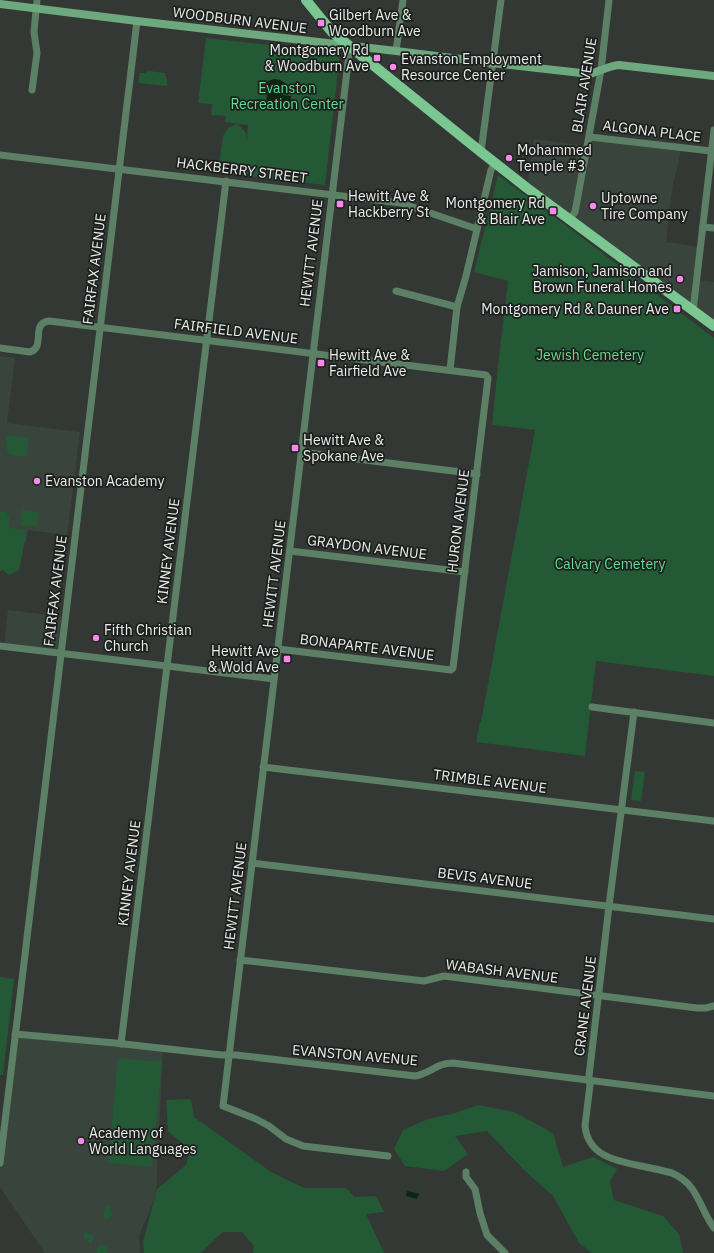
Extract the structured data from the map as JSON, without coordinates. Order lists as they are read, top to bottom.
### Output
{
  "streets": {
    "street": [
      "WOODBURN AVENUE",
      "BLAIR AVENUE",
      "ALGONA PLACE",
      "HACKBERRY STREET",
      "HEWITT AVENUE",
      "FAIRFAX AVENUE",
      "FAIRFIELD AVENUE",
      "HURON AVENUE",
      "GRAYDON AVENUE",
      "KINNEY AVENUE",
      "BONAPARTE AVENUE",
      "TRIMBLE AVENUE",
      "BEVIS AVENUE",
      "WABASH AVENUE",
      "CRANE AVENUE",
      "EVANSTON AVENUE"
    ]
  },
  "crossings": [
    ["WOODBURN AVENUE", "BLAIR AVENUE"],
    ["WOODBURN AVENUE", "HEWITT AVENUE"],
    ["WOODBURN AVENUE", "FAIRFAX AVENUE"],
    ["BLAIR AVENUE", "ALGONA PLACE"],
    ["HACKBERRY STREET", "HEWITT AVENUE"],
    ["HACKBERRY STREET", "FAIRFAX AVENUE"],
    ["HACKBERRY STREET", "KINNEY AVENUE"],
    ["HEWITT AVENUE", "FAIRFIELD AVENUE"],
    ["HEWITT AVENUE", "GRAYDON AVENUE"],
    ["HEWITT AVENUE", "BONAPARTE AVENUE"],
    ["HEWITT AVENUE", "TRIMBLE AVENUE"],
    ["HEWITT AVENUE", "BEVIS AVENUE"],
    ["HEWITT AVENUE", "WABASH AVENUE"],
    ["HEWITT AVENUE", "EVANSTON AVENUE"],
    ["FAIRFAX AVENUE", "FAIRFIELD AVENUE"],
    ["FAIRFAX AVENUE", "EVANSTON AVENUE"],
    ["FAIRFIELD AVENUE", "HURON AVENUE"],
    ["FAIRFIELD AVENUE", "KINNEY AVENUE"],
    ["HURON AVENUE", "GRAYDON AVENUE"],
    ["HURON AVENUE", "BONAPARTE AVENUE"],
    ["KINNEY AVENUE", "EVANSTON AVENUE"],
    ["TRIMBLE AVENUE", "CRANE AVENUE"],
    ["BEVIS AVENUE", "CRANE AVENUE"],
    ["WABASH AVENUE", "CRANE AVENUE"],
    ["CRANE AVENUE", "EVANSTON AVENUE"]
  ],
  "parks": ["Evanston Recreation Center", "Jewish Cemetery", "Calvary Cemetery"],
  "places": {
    "transit": [
      "Gilbert Ave & Woodburn Ave",
      "Montgomery Rd & Woodburn Ave",
      "Hewitt Ave & Hackberry St",
      "Montgomery Rd & Blair Ave",
      "Montgomery Rd & Dauner Ave",
      "Hewitt Ave & Fairfield Ave",
      "Hewitt Ave & Spokane Ave",
      "Hewitt Ave & Wold Ave"
    ],
    "other": [
      "Evanston Employment Resource Center",
      "Mohammed Temple #3",
      "Uptowne Tire Company",
      "Jamison, Jamison and Brown Funeral Homes",
      "Evanston Academy",
      "Fifth Christian Church",
      "Academy of World Languages"
    ]
  }
}
